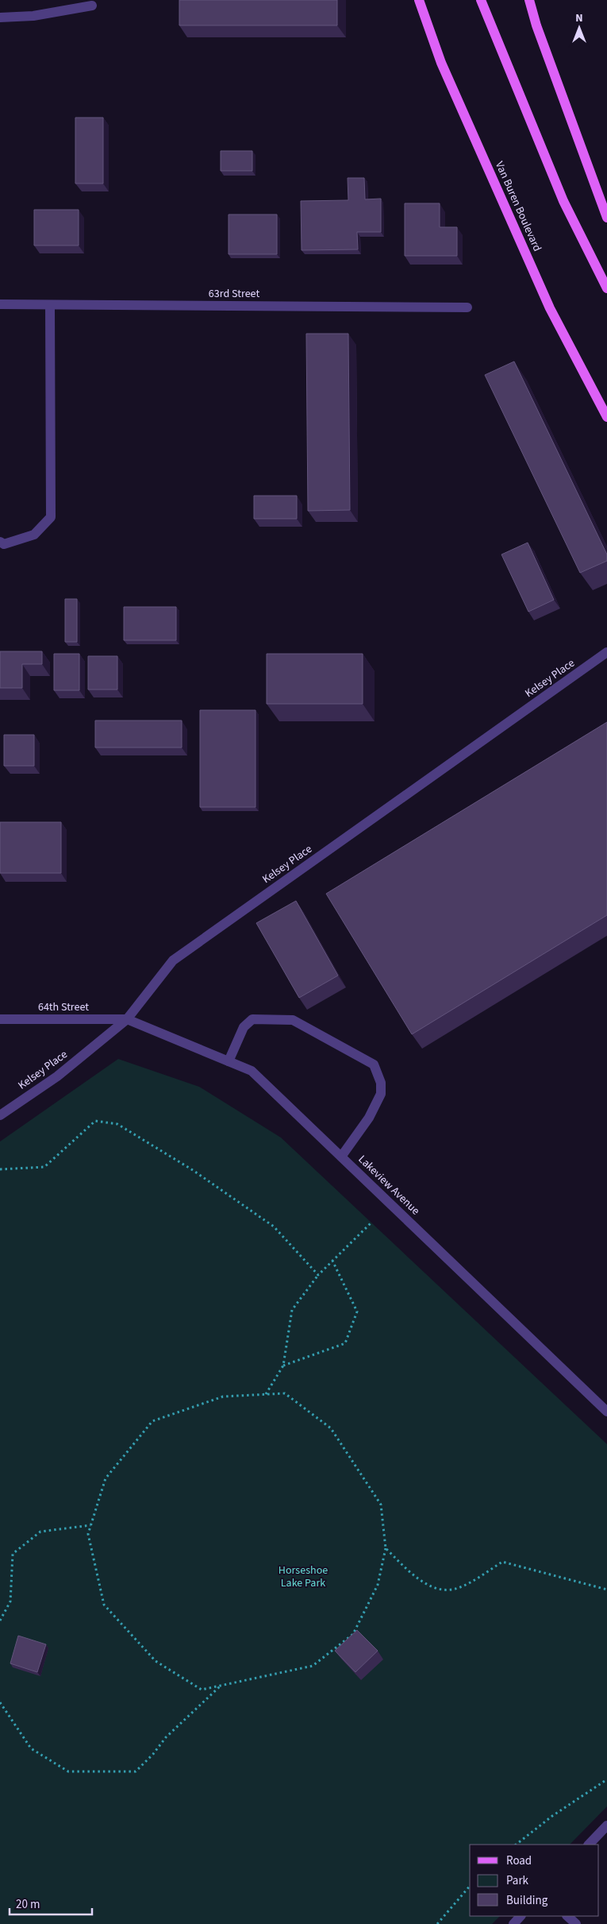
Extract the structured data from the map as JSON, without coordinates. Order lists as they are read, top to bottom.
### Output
{
  "streets": {
    "main road": ["Van Buren Boulevard"],
    "street": [
      "63rd Street",
      "Kelsey Place",
      "64th Street",
      "Lakeview Avenue"
    ]
  },
  "crossings": [
    ["Kelsey Place", "64th Street"],
    ["Kelsey Place", "Lakeview Avenue"],
    ["64th Street", "Lakeview Avenue"]
  ],
  "parks": ["Horseshoe Lake Park"],
  "legend": ["Road", "Park", "Building"],
  "scale_bar": "20 m",
  "north": "top"
}
